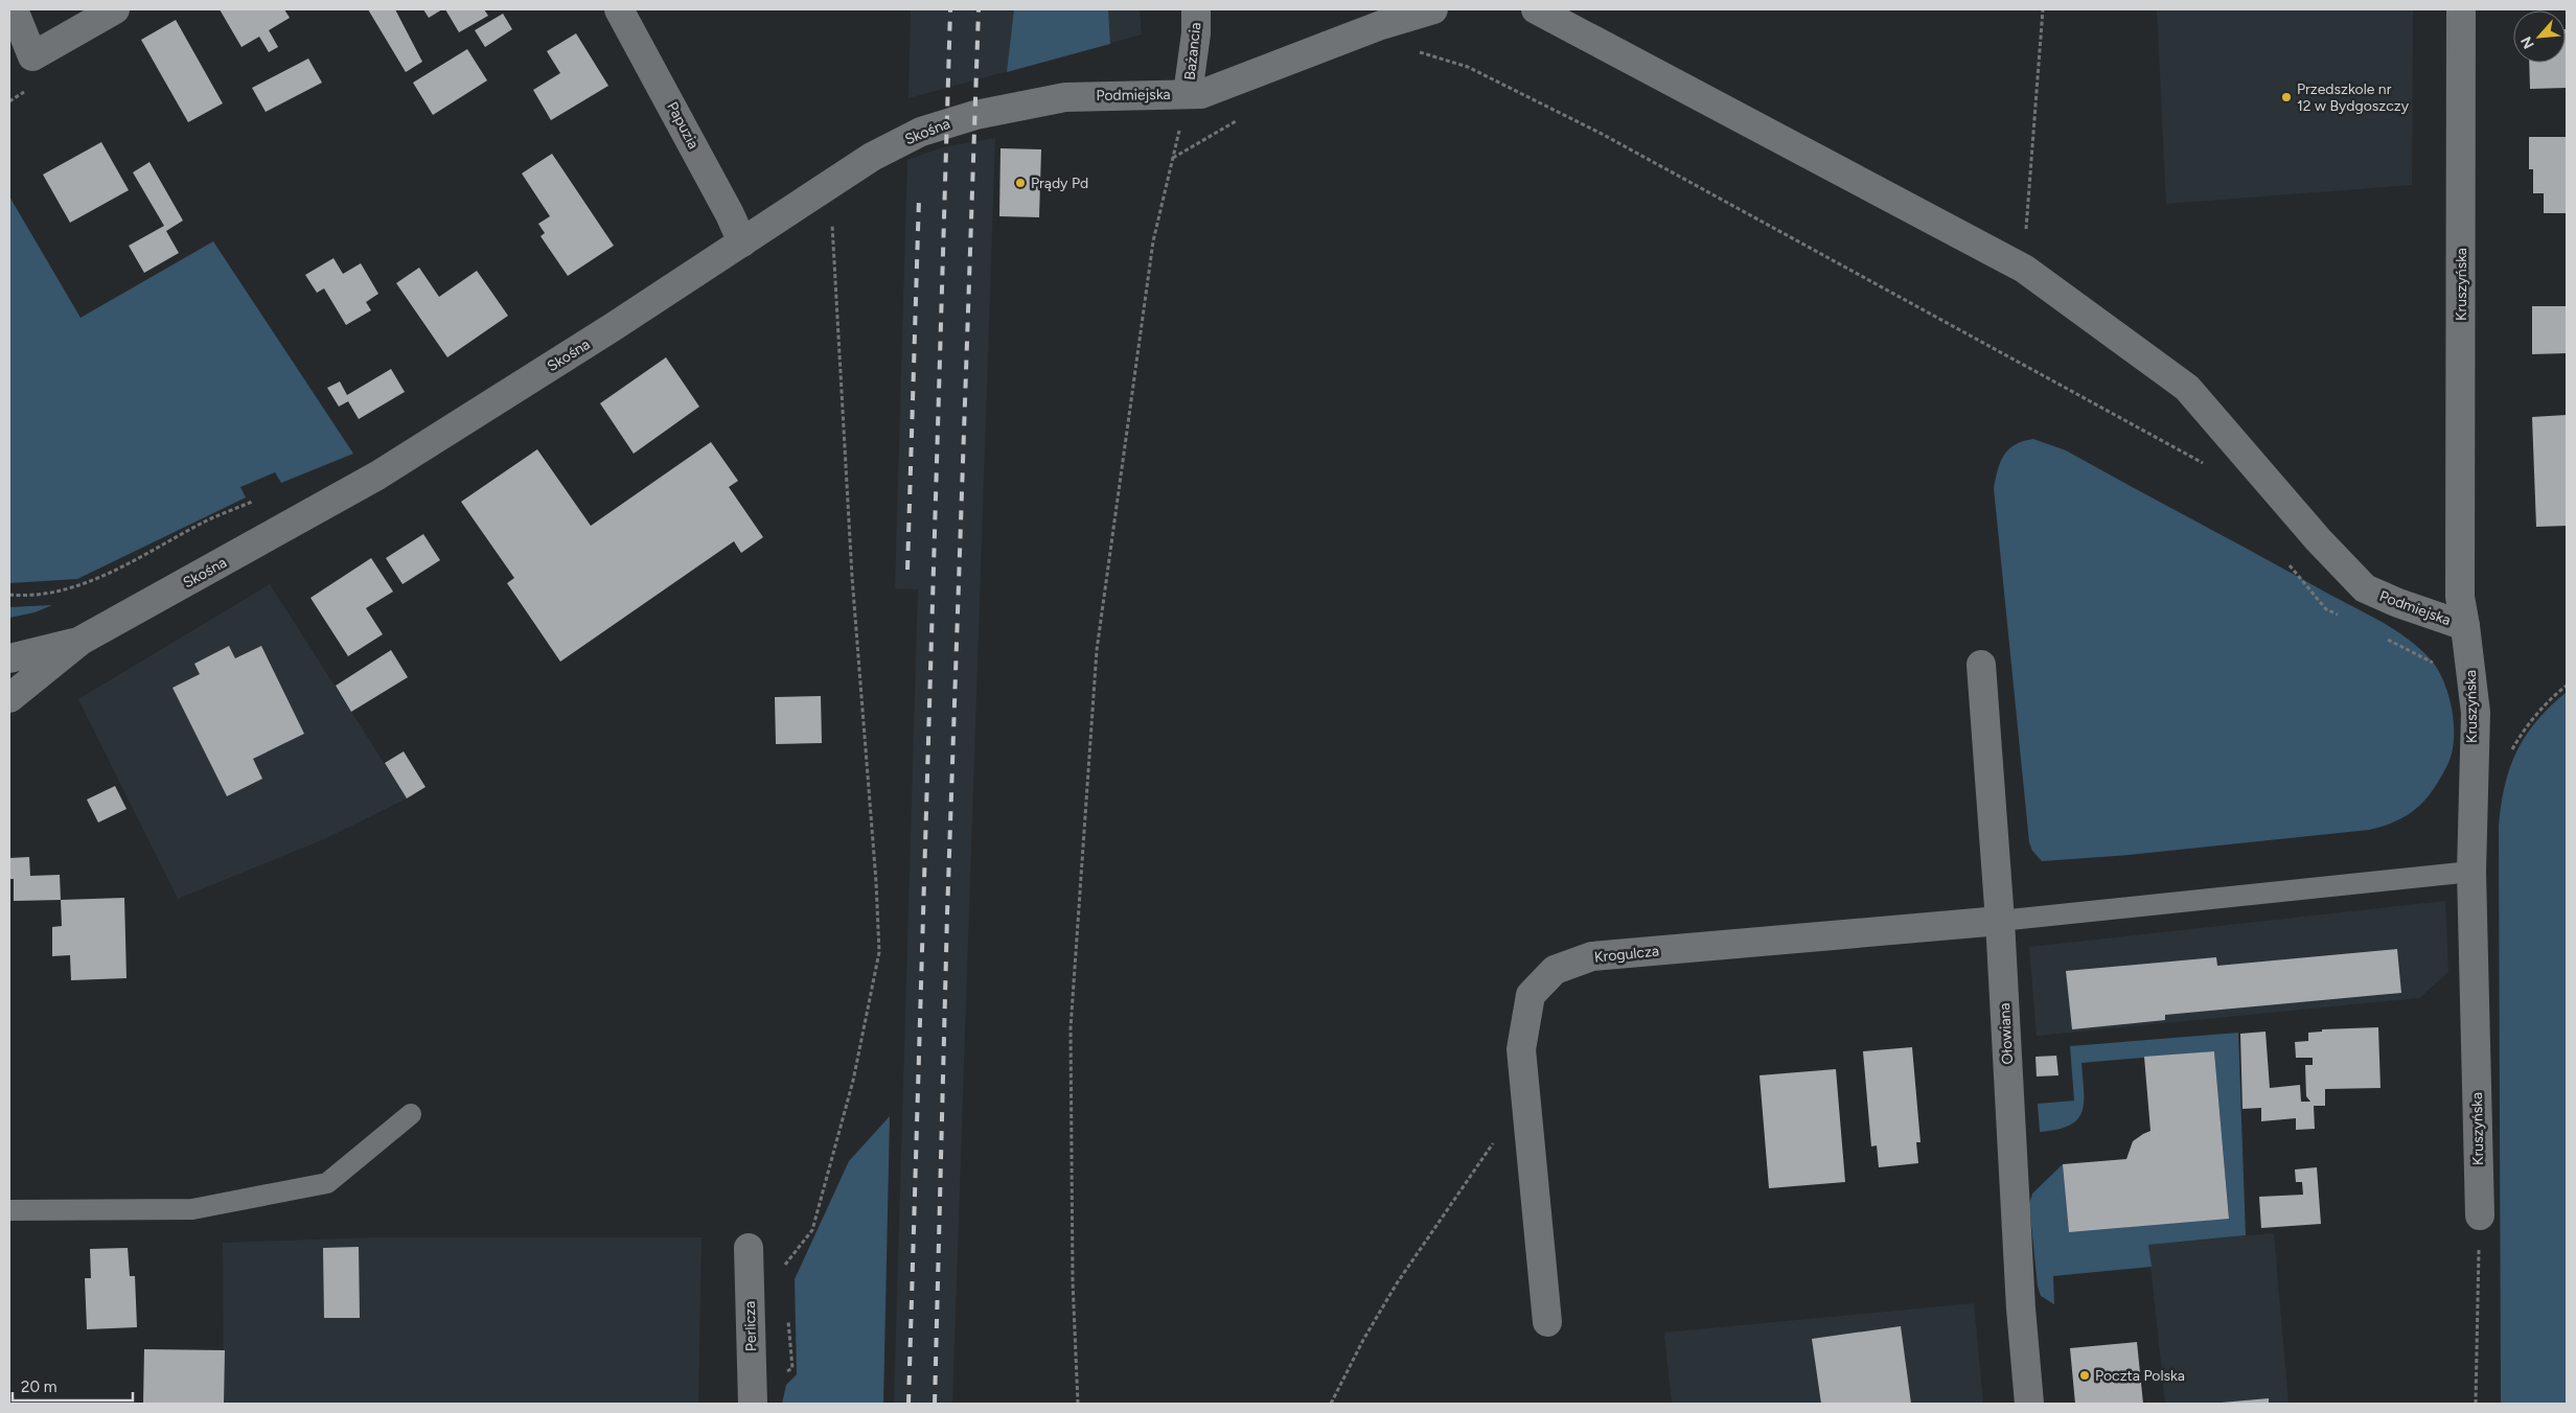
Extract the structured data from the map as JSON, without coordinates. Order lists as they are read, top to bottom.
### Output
{
  "streets": {
    "street": [
      "Bażancia",
      "Podmiejska",
      "Papuzia",
      "Skośna",
      "Kruszyńska",
      "Krogulcza",
      "Ołowiana",
      "Perlicza"
    ]
  },
  "crossings": [
    ["Bażancia", "Podmiejska"],
    ["Podmiejska", "Skośna"],
    ["Podmiejska", "Kruszyńska"],
    ["Papuzia", "Skośna"],
    ["Krogulcza", "Ołowiana"]
  ],
  "places": ["Przedszkole nr 12 w Bydgoszczy", "Prądy Pd", "Poczta Polska"],
  "scale_bar": "20 m",
  "north": "bottom left"
}
